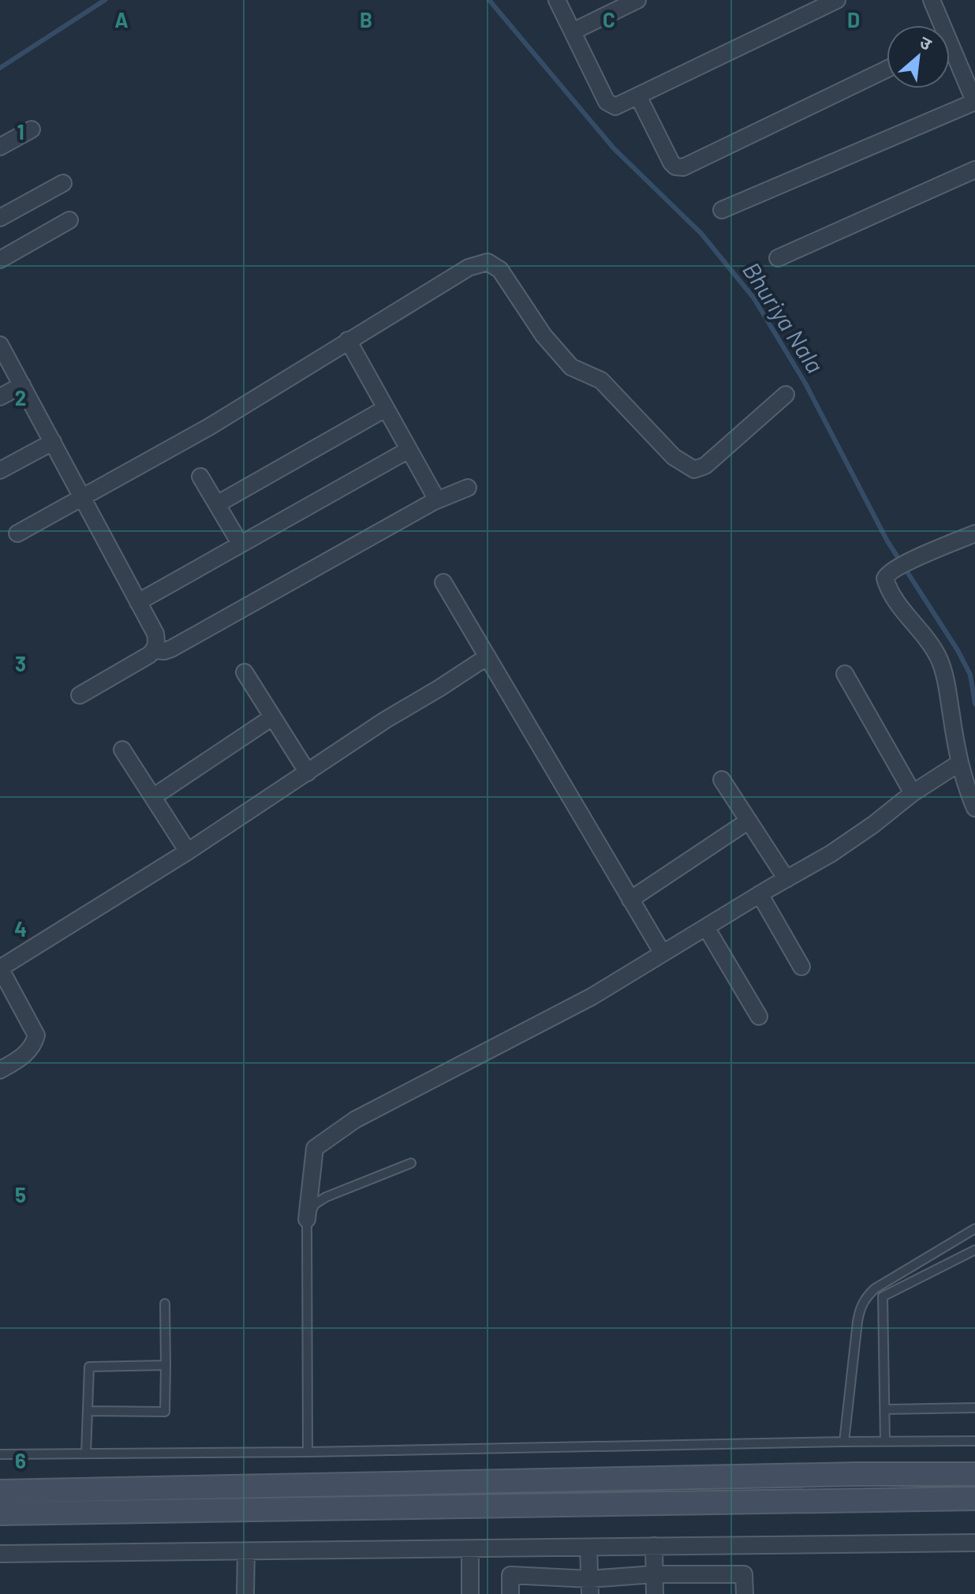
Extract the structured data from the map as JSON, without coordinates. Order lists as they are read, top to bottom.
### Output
{
  "water": ["Bhuriya Nala"],
  "north": "top right",
  "grid": {
    "columns": [
      "A",
      "B",
      "C",
      "D"
    ],
    "rows": [
      "1",
      "2",
      "3",
      "4",
      "5",
      "6"
    ]
  }
}
